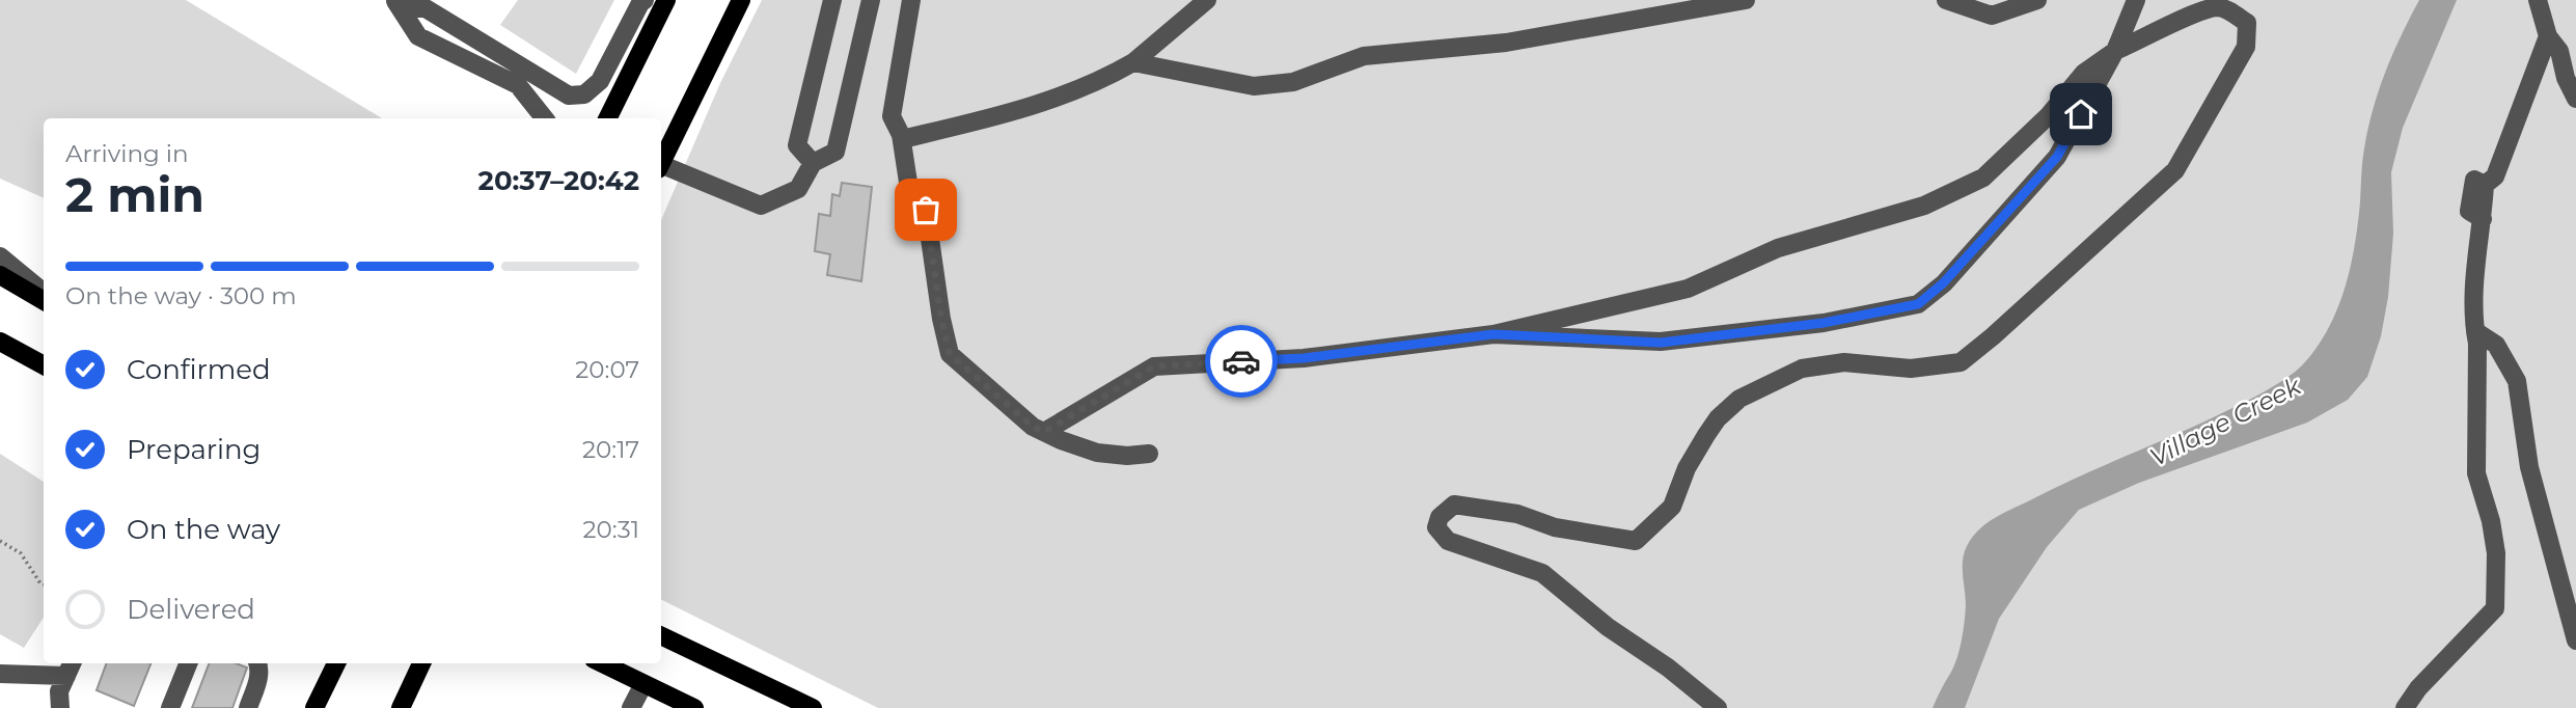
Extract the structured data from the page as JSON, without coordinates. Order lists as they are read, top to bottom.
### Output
{
  "water": ["Village Creek"],
  "page": {
    "heading": ["2 min", "Arriving in", "20:37–20:42"],
    "bar": "On the way · 300 m",
    "list": [
      ["Confirmed", "20:07"],
      ["Preparing", "20:17"],
      ["On the way", "20:31"],
      "Delivered"
    ]
  }
}
